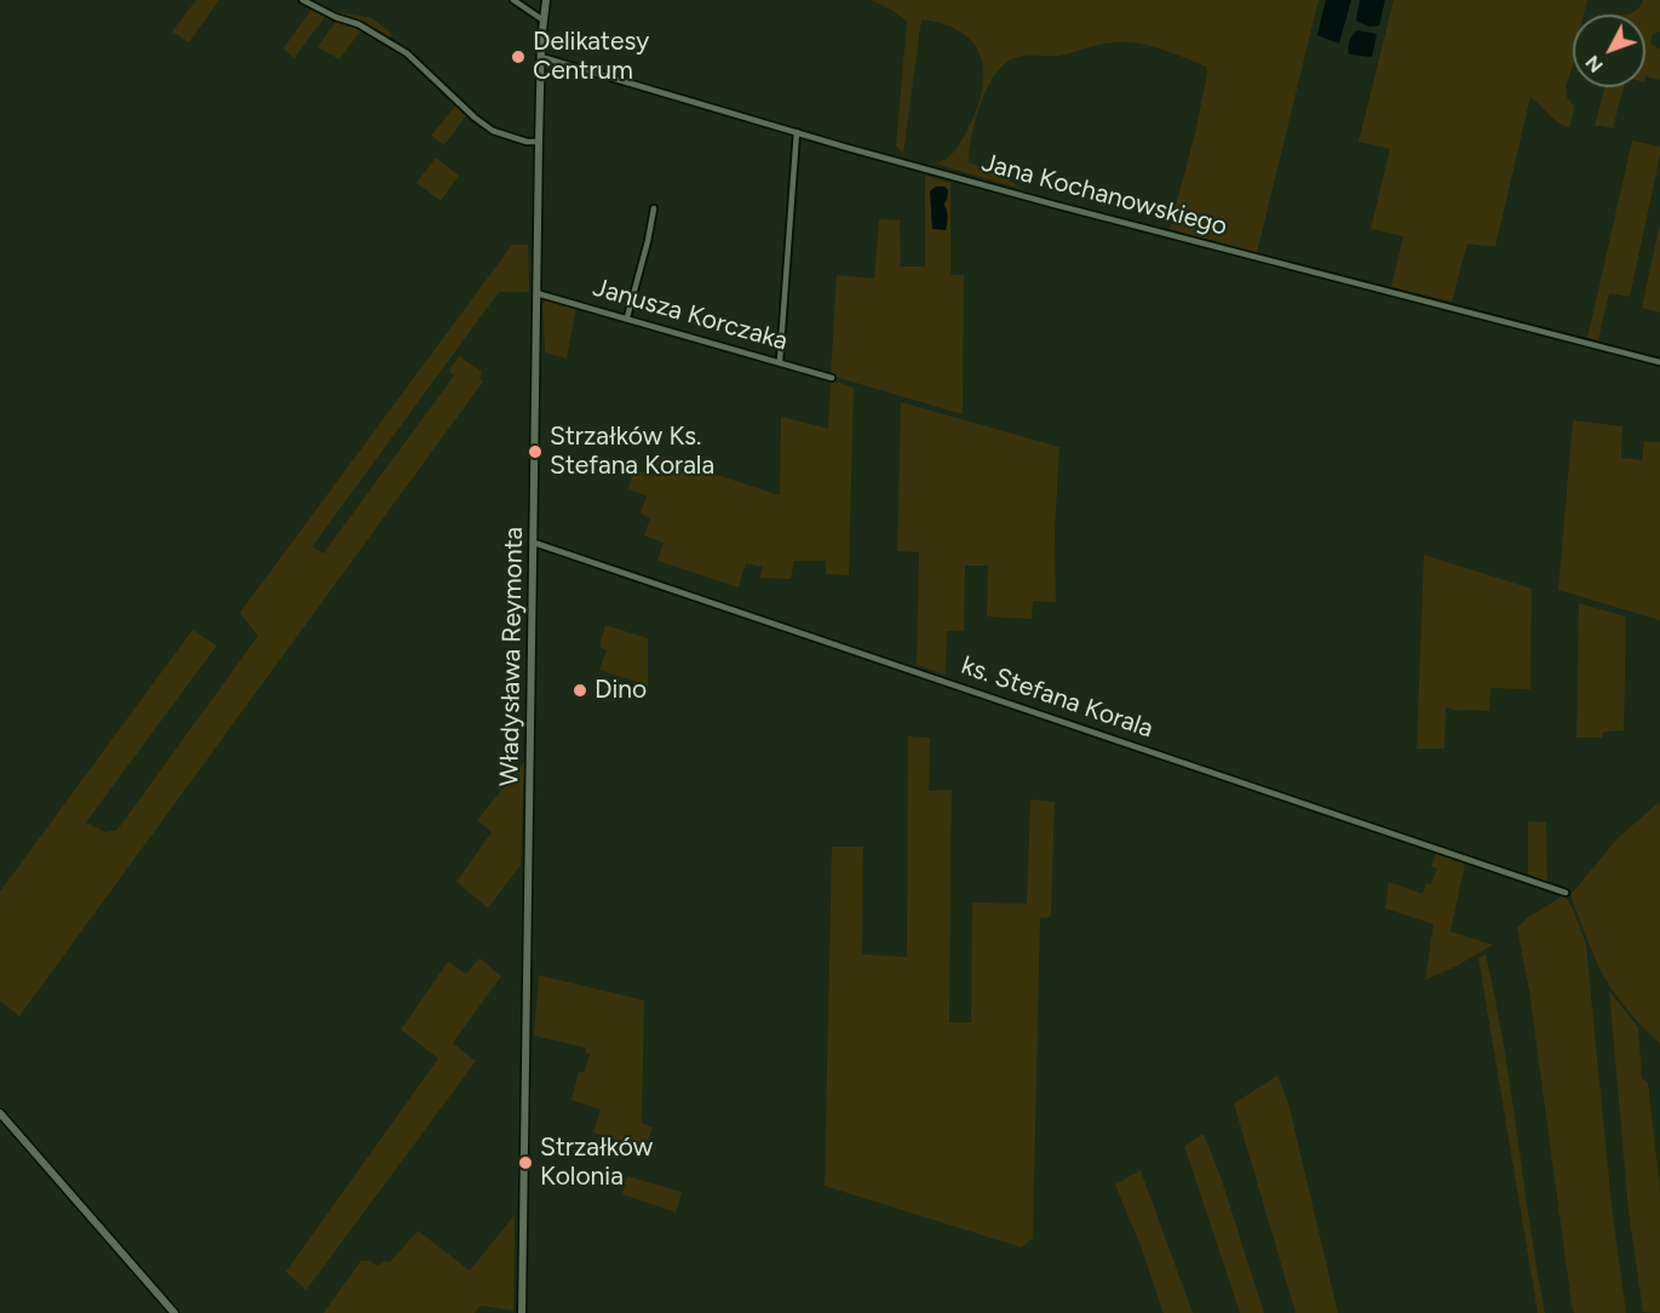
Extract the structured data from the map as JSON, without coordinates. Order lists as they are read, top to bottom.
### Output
{
  "streets": {
    "street": [
      "Jana Kochanowskiego",
      "Janusza Korczaka",
      "Władysława Reymonta",
      "ks. Stefana Korala"
    ]
  },
  "crossings": [
    ["Jana Kochanowskiego", "Władysława Reymonta"],
    ["Janusza Korczaka", "Władysława Reymonta"],
    ["Władysława Reymonta", "ks. Stefana Korala"]
  ],
  "places": [
    "Delikatesy Centrum",
    "Strzałków Ks. Stefana Korala",
    "Dino",
    "Strzałków Kolonia"
  ],
  "north": "bottom left"
}
